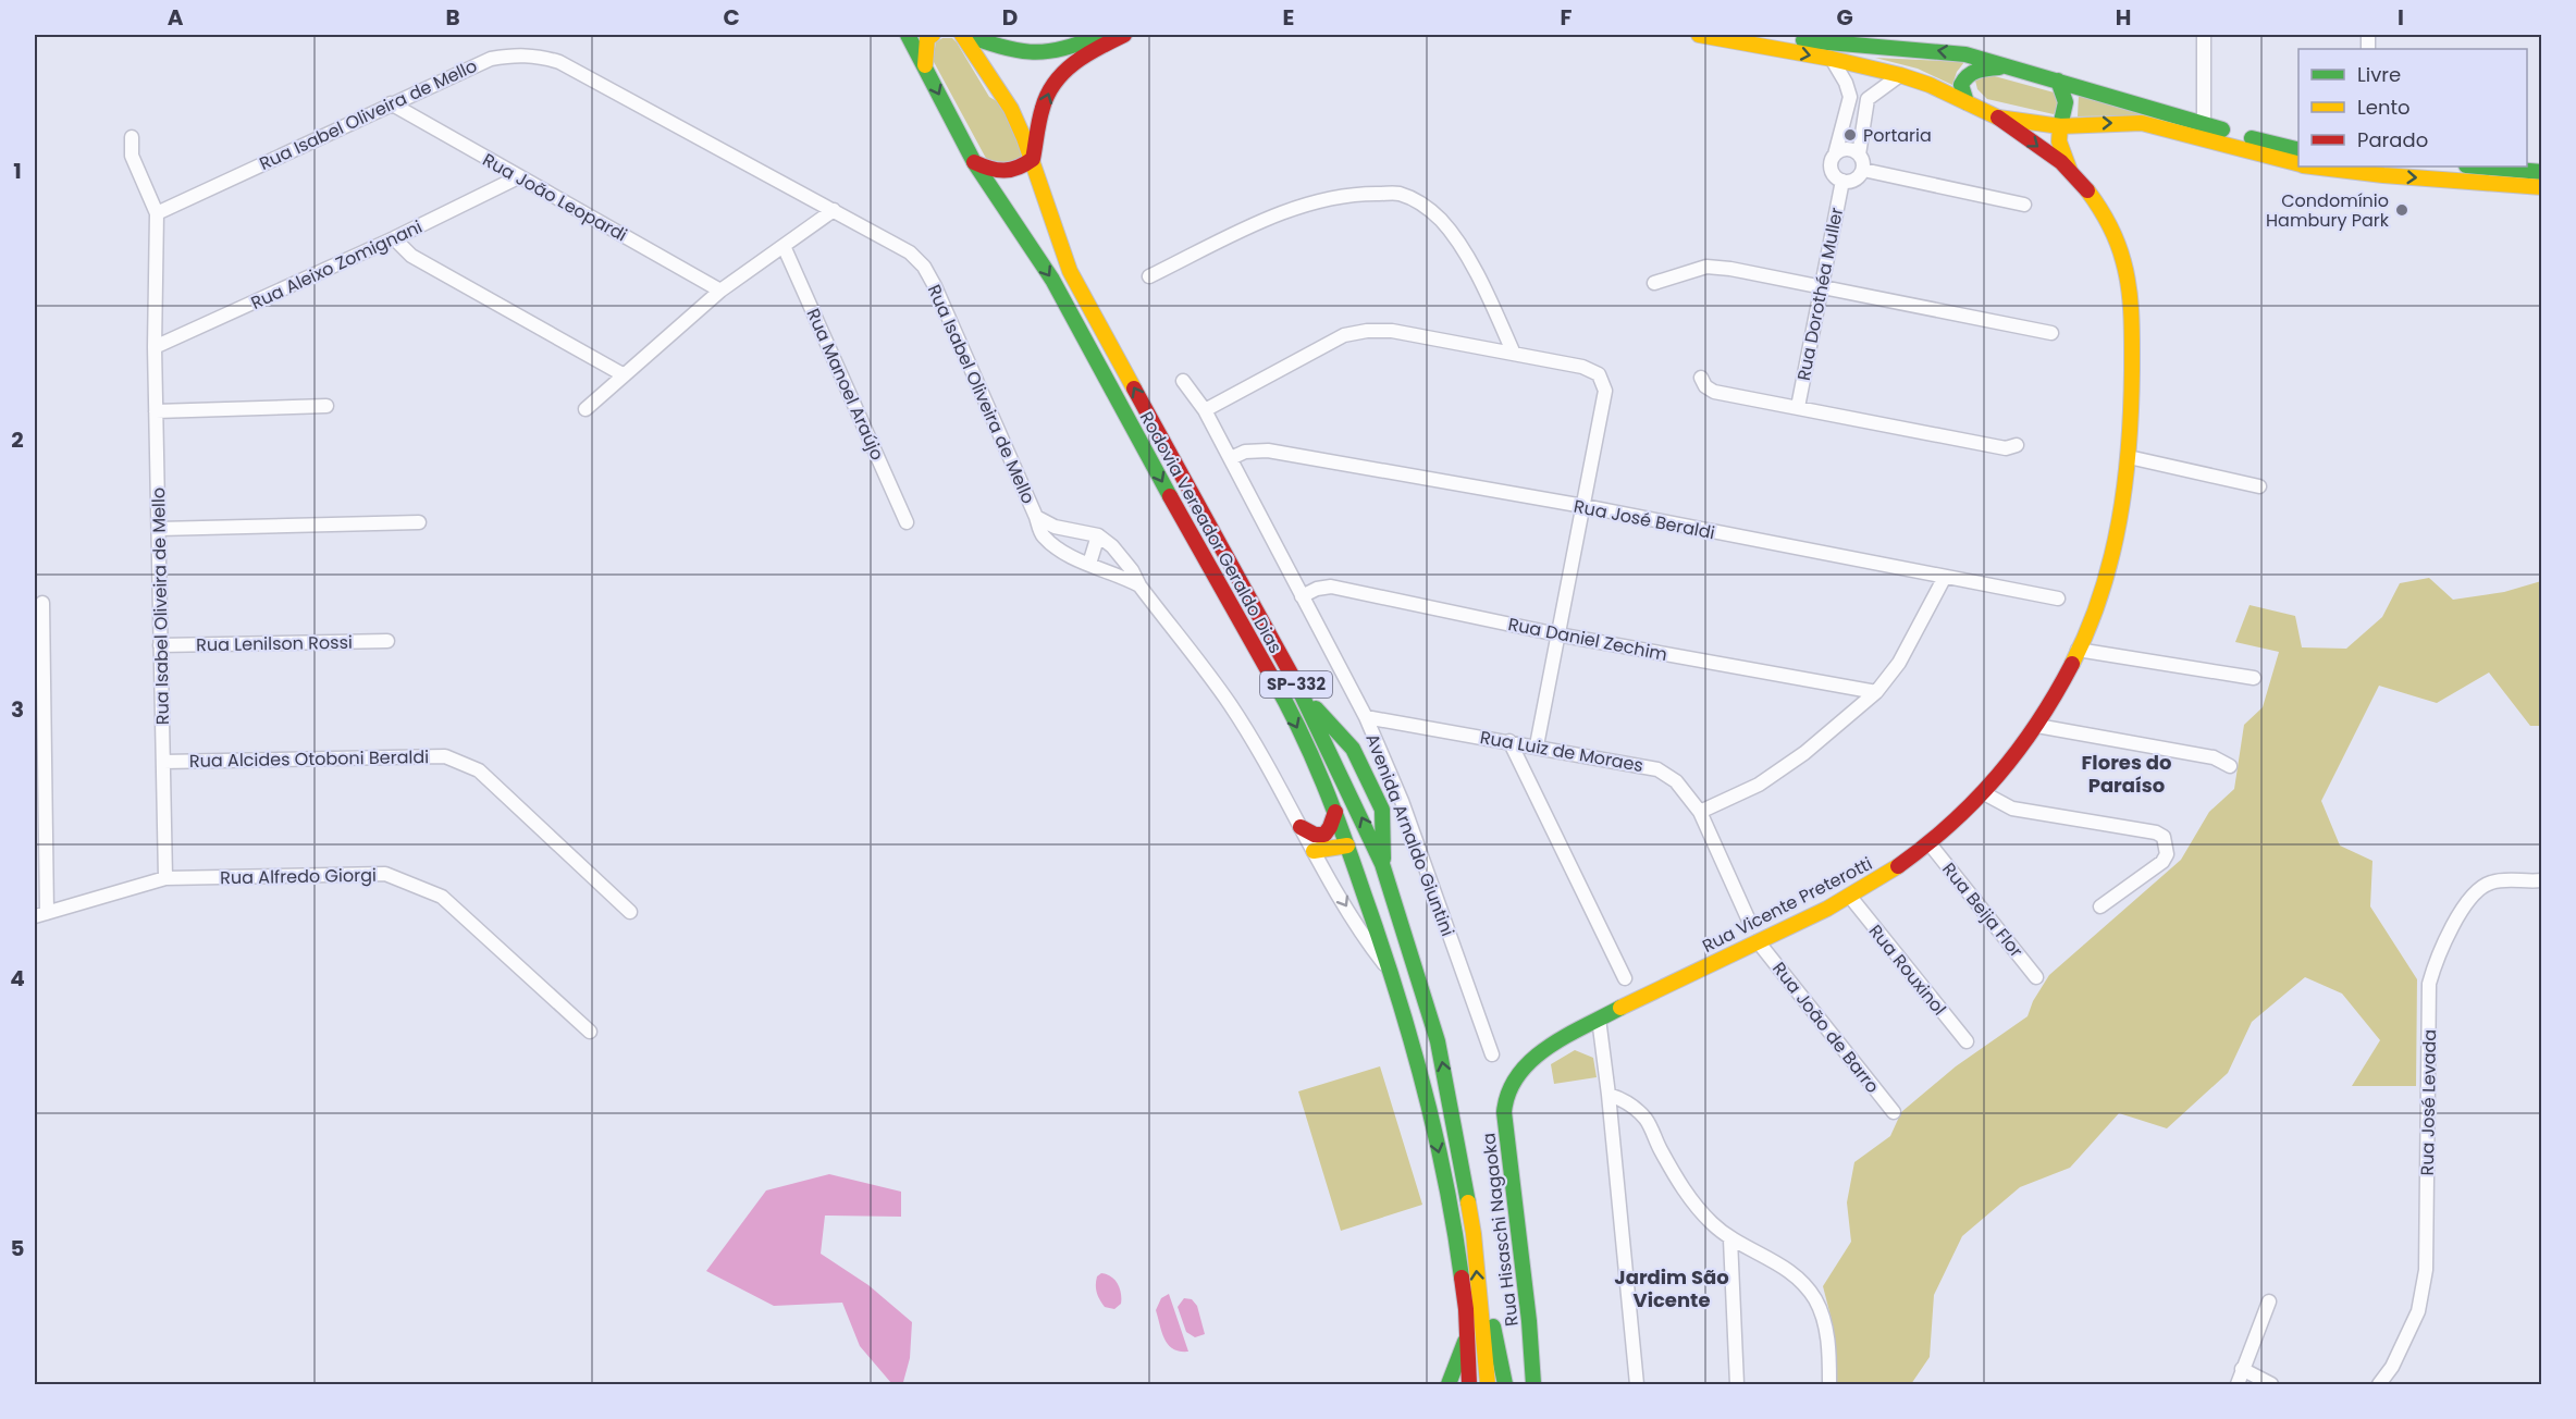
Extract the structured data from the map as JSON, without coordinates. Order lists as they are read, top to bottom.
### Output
{
  "streets": {
    "main road": [
      "Rodovia Vereador Geraldo Dias",
      "SP-332",
      "Rua Vicente Preterotti",
      "Rua Hisaschi Nagaoka"
    ],
    "street": [
      "Rua Isabel Oliveira de Mello",
      "Rua João Leopardi",
      "Rua Aleixo Zomignani",
      "Rua Dorothéa Muller",
      "Rua Manoel Araújo",
      "Rua José Beraldi",
      "Rua Daniel Zechim",
      "Rua Lenilson Rossi",
      "Rua Luiz de Moraes",
      "Rua Alcides Otoboni Beraldi",
      "Avenida Arnaldo Giuntini",
      "Rua Alfredo Giorgi",
      "Rua Beija Flor",
      "Rua Rouxinol",
      "Rua João de Barro",
      "Rua José Levada"
    ]
  },
  "crossings": [
    ["Rua Isabel Oliveira de Mello", "Rua João Leopardi"],
    ["Rua Isabel Oliveira de Mello", "Rua Aleixo Zomignani"],
    ["Rua Isabel Oliveira de Mello", "Rua Lenilson Rossi"],
    ["Rua Isabel Oliveira de Mello", "Rua Alcides Otoboni Beraldi"],
    ["Rua Isabel Oliveira de Mello", "Rua Alfredo Giorgi"],
    ["Rua João Leopardi", "Rua Aleixo Zomignani"],
    ["Rua José Beraldi", "Avenida Arnaldo Giuntini"],
    ["Rua Daniel Zechim", "Avenida Arnaldo Giuntini"],
    ["Rua Luiz de Moraes", "Avenida Arnaldo Giuntini"],
    ["Rua Vicente Preterotti", "Rua Beija Flor"],
    ["Rua Vicente Preterotti", "Rua Rouxinol"],
    ["Rua Vicente Preterotti", "Rua João de Barro"],
    ["Rua Vicente Preterotti", "Rua Hisaschi Nagaoka"]
  ],
  "districts": ["Flores do Paraíso", "Jardim São Vicente"],
  "places": ["Portaria", "Condomínio Hambury Park"],
  "legend": ["Livre", "Lento", "Parado"],
  "grid": {
    "columns": [
      "A",
      "B",
      "C",
      "D",
      "E",
      "F",
      "G",
      "H",
      "I"
    ],
    "rows": [
      "1",
      "2",
      "3",
      "4",
      "5"
    ]
  }
}
